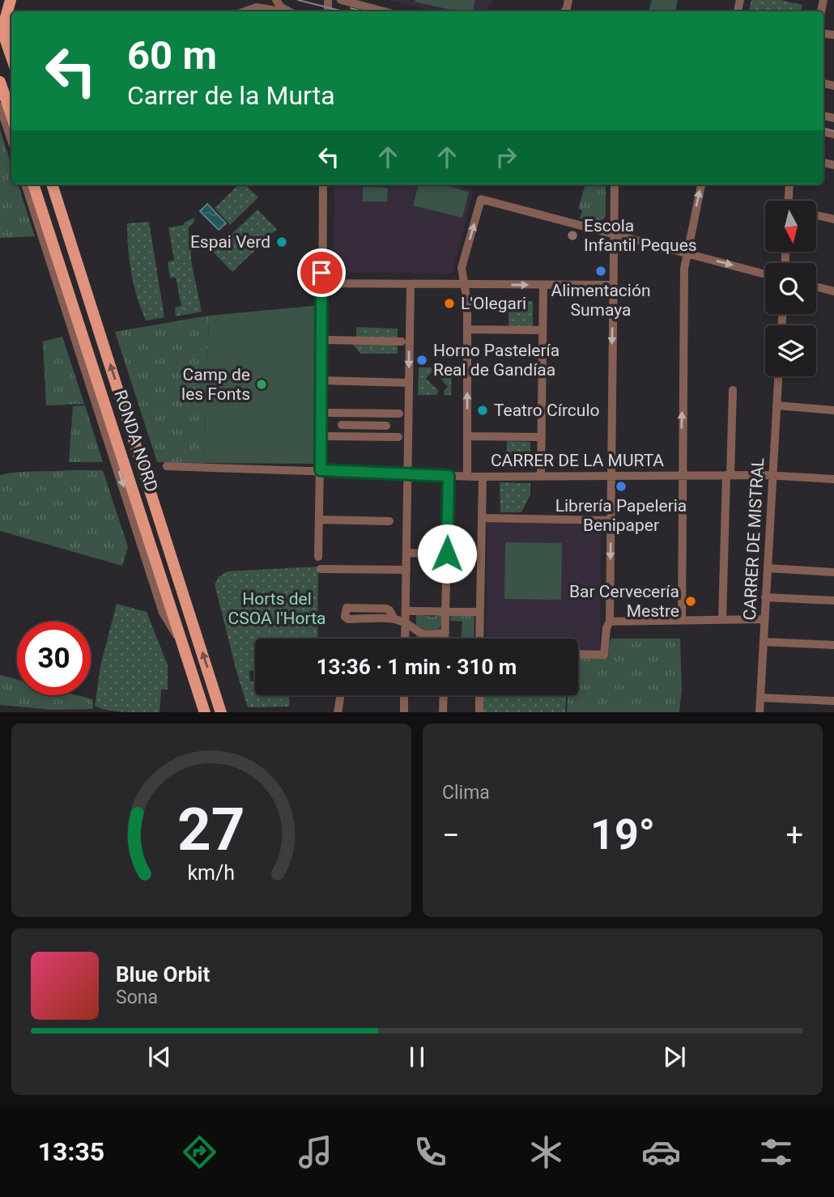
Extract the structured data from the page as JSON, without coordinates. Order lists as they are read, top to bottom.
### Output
{
  "streets": {
    "main road": ["RONDA NORD"],
    "street": ["CARRER DE LA MURTA", "CARRER DE MISTRAL"]
  },
  "crossings": [
    ["CARRER DE LA MURTA", "CARRER DE MISTRAL"]
  ],
  "parks": ["Horts del CSOA l'Horta"],
  "places": [
    "Escola Infantil Peques",
    "Espai Verd",
    "Alimentación Sumaya",
    "L'Olegari",
    "Horno Pastelería Real de Gandíaa",
    "Camp de les Fonts",
    "Teatro Círculo",
    "Librería Papeleria Benipaper",
    "Bar Cervecería Mestre"
  ],
  "north": "bottom",
  "page": {
    "turn": ["60 m", "Carrer de la Murta"],
    "limit": "30",
    "trip": "13:36 · 1 min · 310 m",
    "tile": "Clima",
    "heat": ["−", "19°", "+"],
    "song": ["Blue Orbit", "Sona"],
    "tabs": "13:35",
    "gauge": ["27", "km/h"]
  }
}
